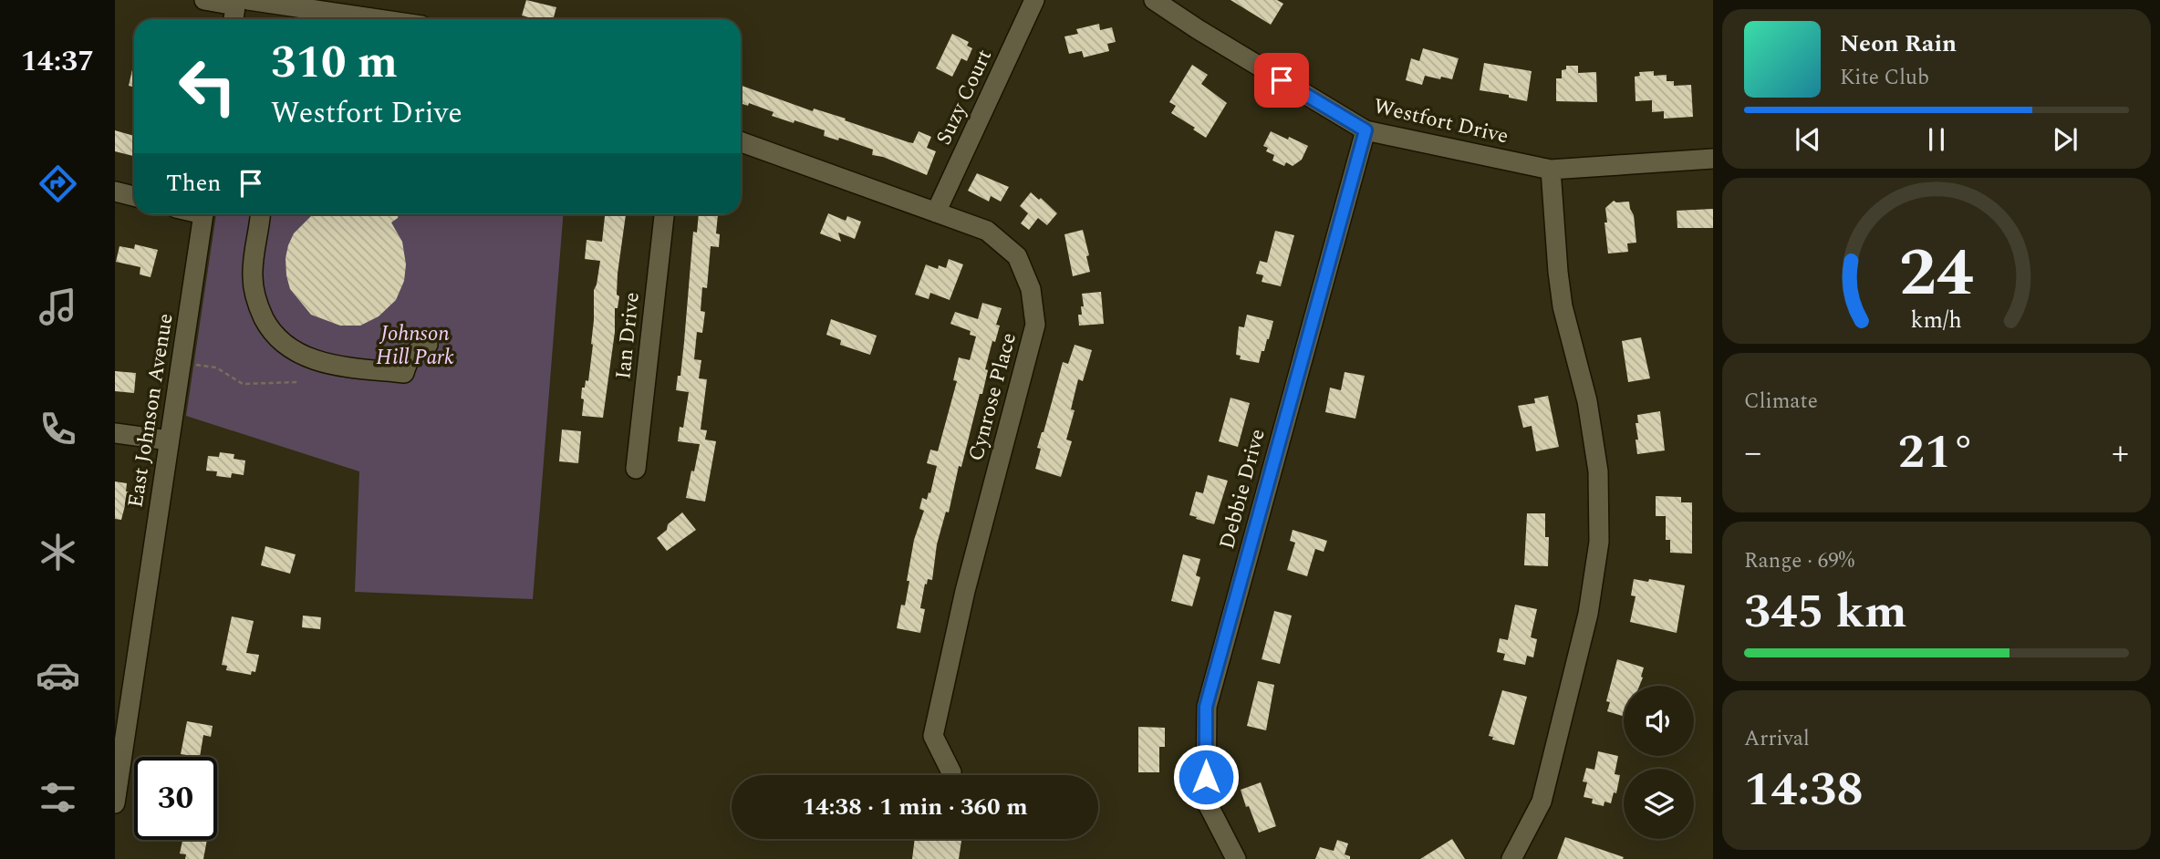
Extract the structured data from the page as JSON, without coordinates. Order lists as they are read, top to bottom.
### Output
{
  "streets": {
    "street": [
      "Suzy Court",
      "Westfort Drive",
      "Ian Drive",
      "Cynrose Place",
      "East Johnson Avenue",
      "Debbie Drive"
    ]
  },
  "crossings": [
    ["Suzy Court", "Cynrose Place"],
    ["Westfort Drive", "Debbie Drive"]
  ],
  "parks": ["Johnson Hill Park"],
  "page": {
    "tabs": "14:37",
    "turn": ["310 m", "Westfort Drive"],
    "song": ["Neon Rain", "Kite Club"],
    "then": "Then",
    "tile": [
      "Climate",
      ["Range · 69%", "345 km"],
      ["Arrival", "14:38"]
    ],
    "heat": ["−", "21°", "+"],
    "limit": "30",
    "trip": "14:38 · 1 min · 360 m",
    "gauge": ["24", "km/h"]
  }
}
